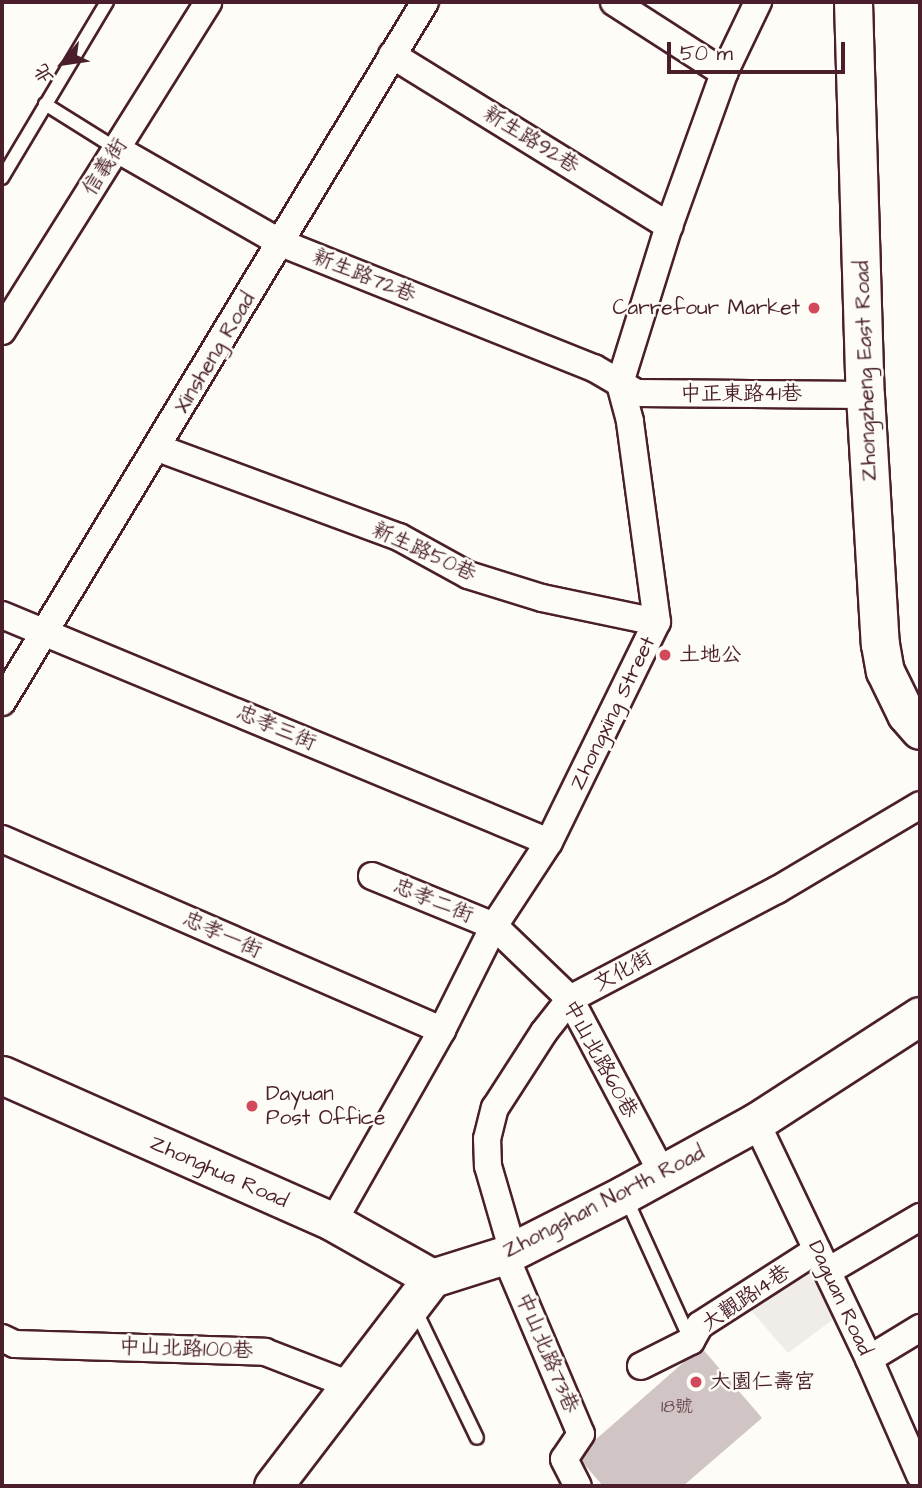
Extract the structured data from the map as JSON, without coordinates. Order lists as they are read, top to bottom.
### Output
{
  "streets": {
    "main road": ["Zhongzheng East Road", "Zhonghua Road", "Zhongshan North Road"],
    "street": [
      "新生路92巷",
      "信義街",
      "新生路72巷",
      "Xinsheng Road",
      "中正東路41巷",
      "新生路50巷",
      "Zhongxing Street",
      "忠孝三街",
      "忠孝二街",
      "忠孝一街",
      "文化街",
      "中山北路60巷",
      "大觀路14巷",
      "Daguan Road",
      "中山北路100巷",
      "中山北路73巷"
    ]
  },
  "crossings": [
    ["新生路92巷", "Xinsheng Road"],
    ["信義街", "新生路72巷"],
    ["新生路72巷", "Xinsheng Road"],
    ["新生路72巷", "中正東路41巷"],
    ["新生路72巷", "Zhongxing Street"],
    ["Xinsheng Road", "新生路50巷"],
    ["Xinsheng Road", "忠孝三街"],
    ["Zhongzheng East Road", "中正東路41巷"],
    ["中正東路41巷", "Zhongxing Street"],
    ["新生路50巷", "Zhongxing Street"],
    ["Zhongxing Street", "忠孝三街"],
    ["Zhongxing Street", "忠孝二街"],
    ["Zhongxing Street", "忠孝一街"],
    ["Zhongxing Street", "中山北路60巷"],
    ["Zhongxing Street", "Zhonghua Road"],
    ["忠孝二街", "中山北路60巷"],
    ["文化街", "中山北路60巷"],
    ["文化街", "Zhongshan North Road"],
    ["文化街", "中山北路73巷"],
    ["中山北路60巷", "Zhongshan North Road"],
    ["Zhonghua Road", "Zhongshan North Road"],
    ["Zhongshan North Road", "Daguan Road"],
    ["Zhongshan North Road", "中山北路73巷"],
    ["大觀路14巷", "Daguan Road"]
  ],
  "places": [
    "Carrefour Market",
    "土地公",
    "Dayuan Post Office",
    "大園仁壽宮"
  ],
  "house_numbers": ["18號"],
  "scale_bar": "50 m",
  "north": "bottom left"
}
